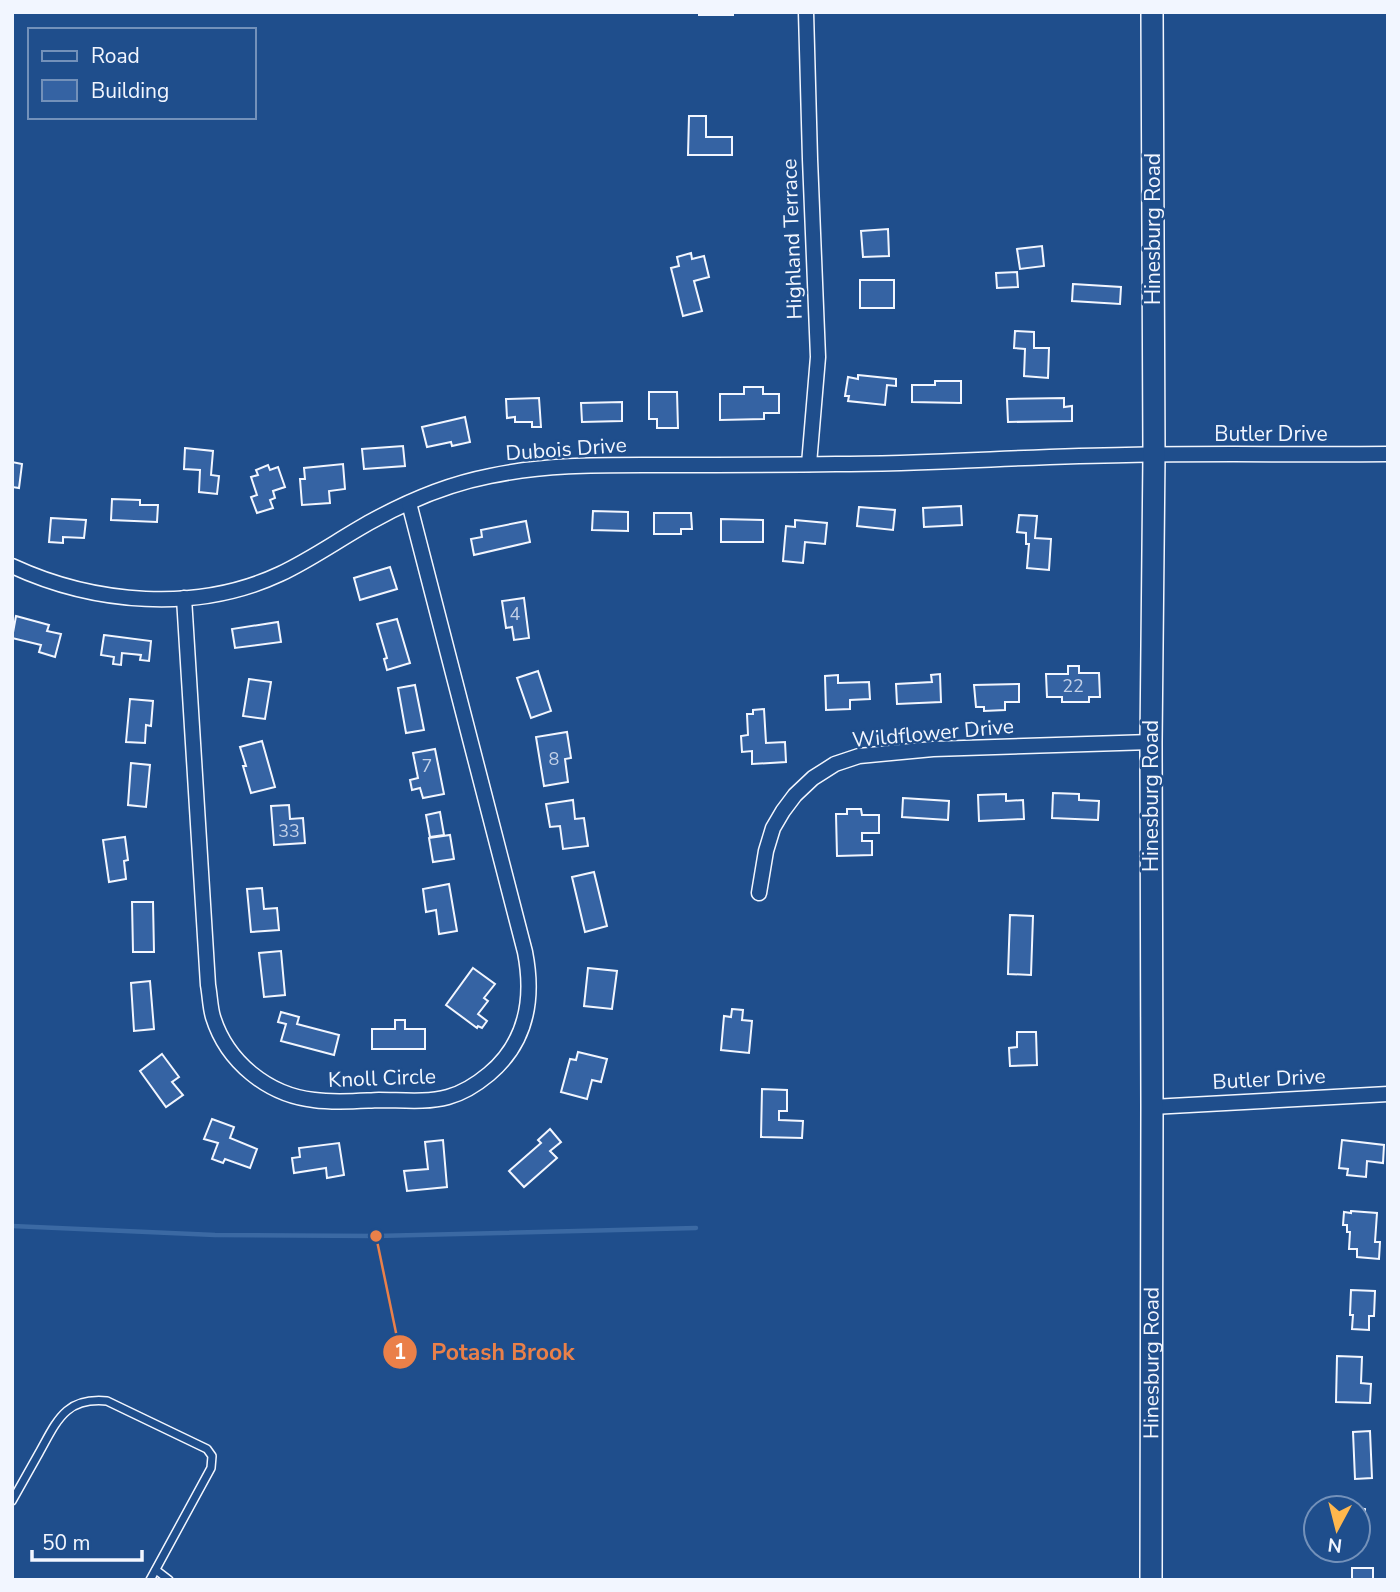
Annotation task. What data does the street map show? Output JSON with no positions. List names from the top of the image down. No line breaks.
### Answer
{"streets":{"main road":["Hinesburg Road"],"street":["Highland Terrace","Butler Drive","Dubois Drive","Wildflower Drive","Knoll Circle"]},"crossings":[["Hinesburg Road","Butler Drive"],["Hinesburg Road","Dubois Drive"],["Hinesburg Road","Wildflower Drive"],["Highland Terrace","Dubois Drive"],["Butler Drive","Dubois Drive"],["Dubois Drive","Knoll Circle"]],"places":["Potash Brook"],"house_numbers":["4","22","8","7","33"],"legend":["Road","Building"],"scale_bar":"50 m","north":"bottom"}
